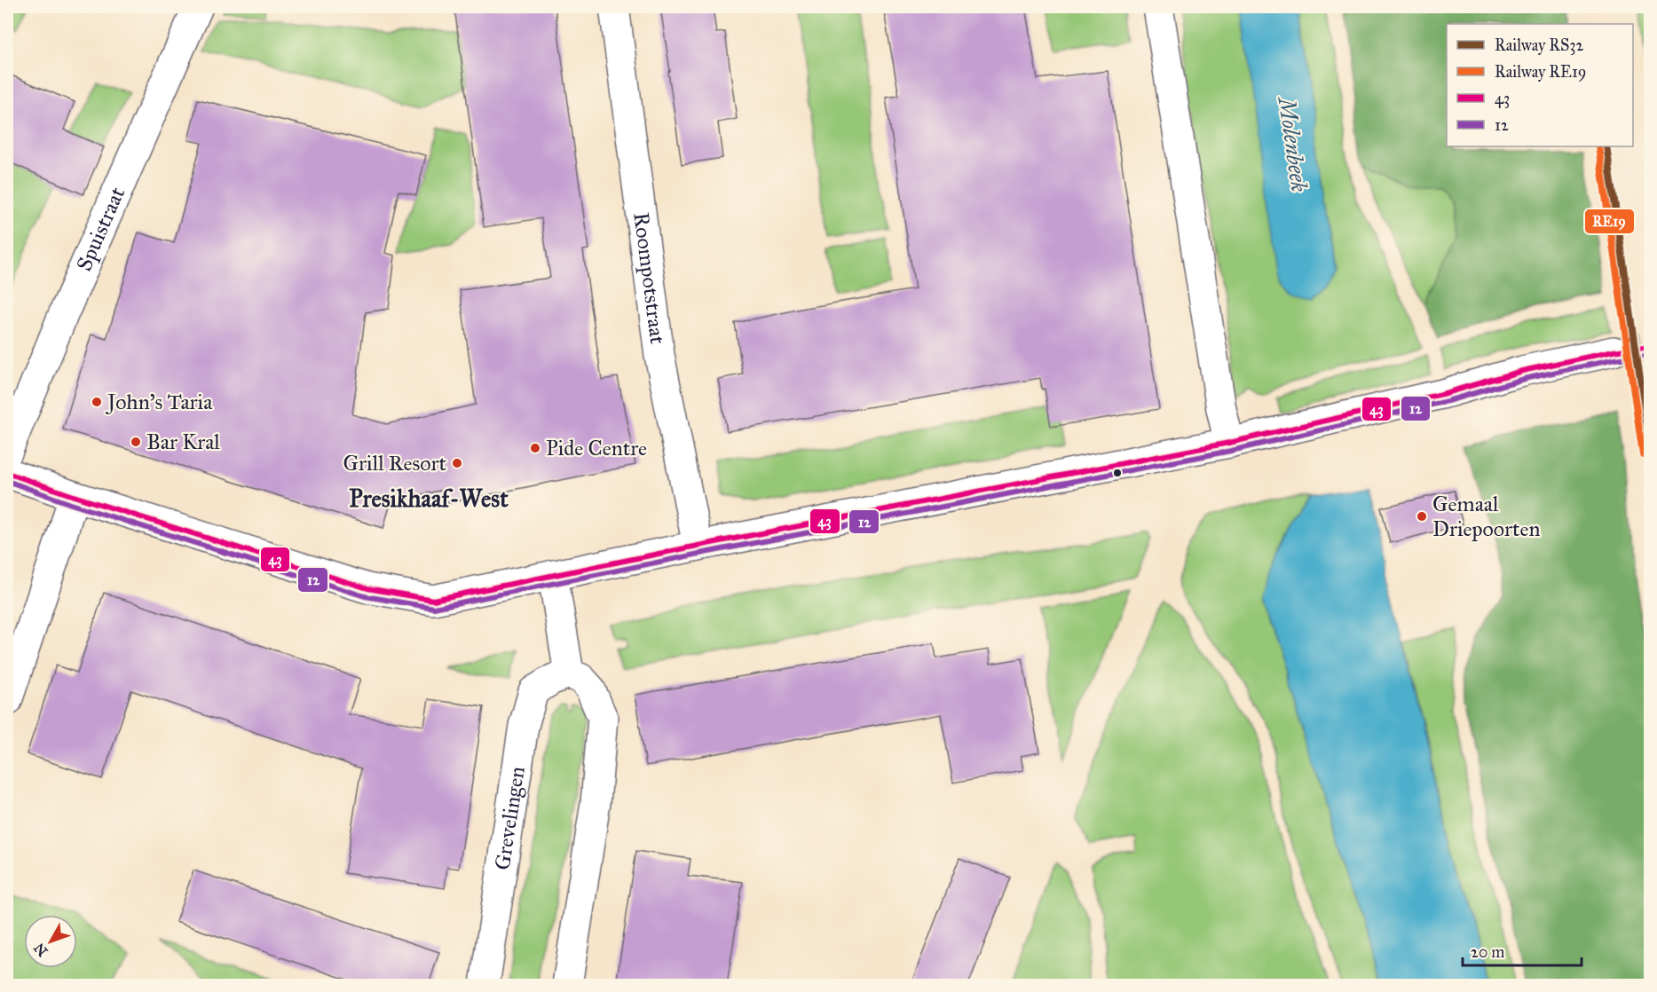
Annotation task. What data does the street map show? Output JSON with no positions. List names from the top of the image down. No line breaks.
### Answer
{"streets":{"street":["Spuistraat","Roompotstraat","Grevelingen"]},"districts":["Presikhaaf-West"],"water":["Molenbeek"],"places":["John's Taria","Bar Kral","Pide Centre","Grill Resort","Gemaal Driepoorten"],"lines":["rail line RS32","rail line RE19","transit line 43","transit line 12"],"legend":["Railway RS32","Railway RE19","43","12"],"scale_bar":"20 m","north":"bottom left"}
